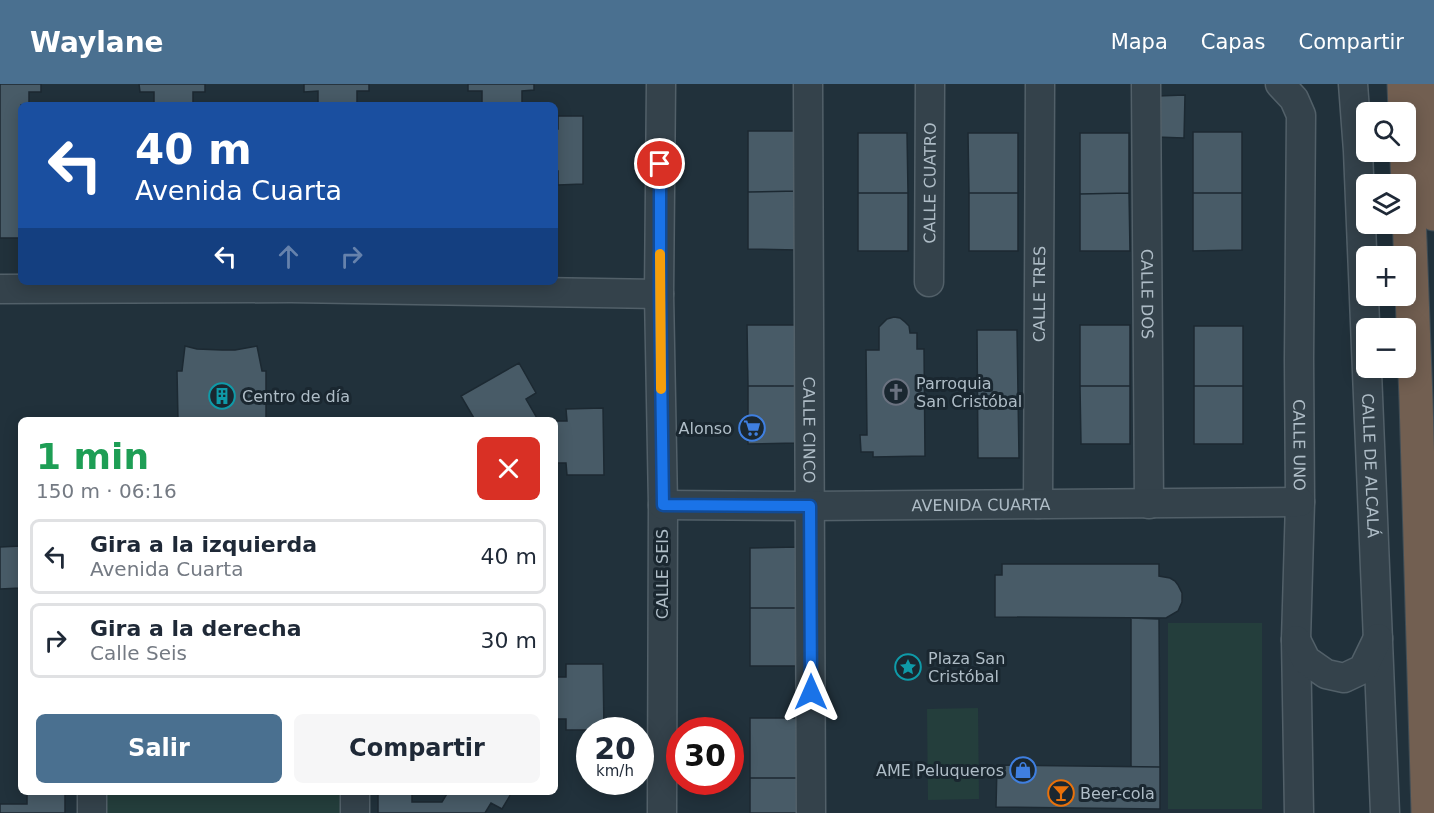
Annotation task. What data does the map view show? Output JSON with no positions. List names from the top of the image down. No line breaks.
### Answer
{"streets":{"street":["CALLE CUATRO","CALLE TRES","CALLE DOS","CALLE CINCO","CALLE UNO","CALLE DE ALCALÁ","AVENIDA CUARTA","CALLE SEIS"]},"crossings":[["CALLE TRES","AVENIDA CUARTA"],["CALLE DOS","AVENIDA CUARTA"],["CALLE CINCO","AVENIDA CUARTA"],["CALLE UNO","AVENIDA CUARTA"],["AVENIDA CUARTA","CALLE SEIS"]],"places":{"church":["Parroquia San Cristóbal"],"building":["Centro de día"],"supermarket":["Alonso"],"place":["Plaza San Cristóbal"],"shop":["AME Peluqueros"],"bar":["Beer-cola"]},"page":{"header":"Waylane","nav":["Mapa","Capas","Compartir"],"map_buttons":["+","−"],"turn":["40 m","Avenida Cuarta"],"heading":["1 min","150 m · 06:16"],"list":[{"name":"Gira a la izquierda","note":"Avenida Cuarta","value":"40 m"},{"name":"Gira a la derecha","note":"Calle Seis","value":"30 m"}],"buttons":["Salir","Compartir"],"speed":"20 km/h","limit":"30"}}
